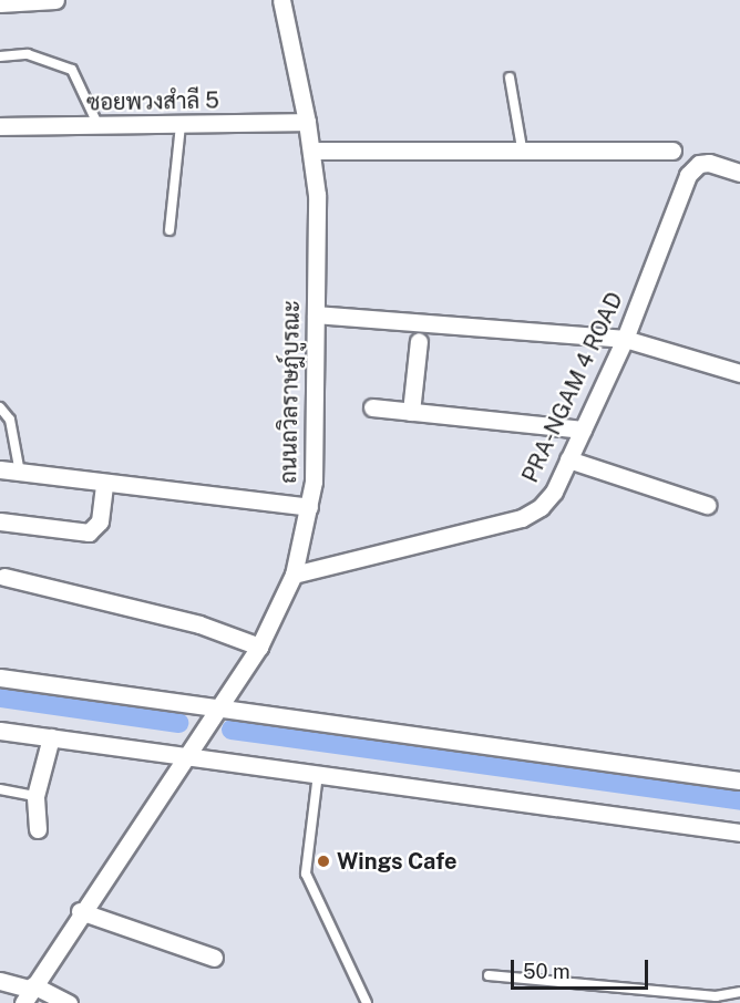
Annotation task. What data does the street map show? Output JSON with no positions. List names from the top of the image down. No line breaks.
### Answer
{"streets":{"street":["ซอยพวงสำลี 5","PRA-NGAM 4 ROAD","ถนนถวิลราษฎ์บูรณะ"]},"crossings":[["ซอยพวงสำลี 5","ถนนถวิลราษฎ์บูรณะ"],["PRA-NGAM 4 ROAD","ถนนถวิลราษฎ์บูรณะ"]],"places":["Wings Cafe"],"scale_bar":"50 m"}
